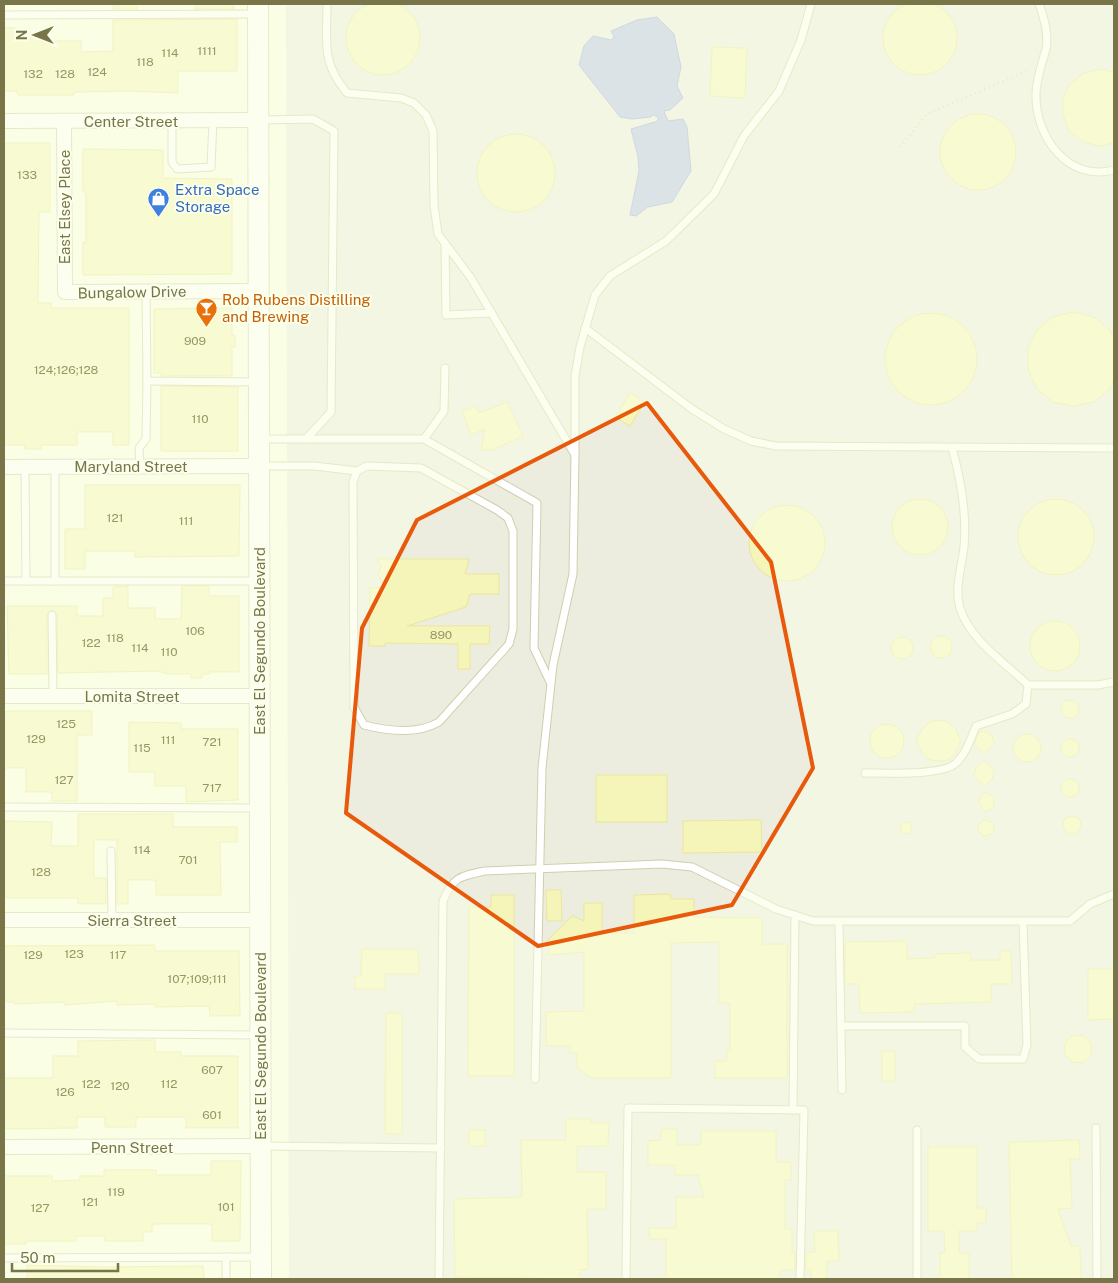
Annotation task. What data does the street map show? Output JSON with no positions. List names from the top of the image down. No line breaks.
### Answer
{"streets":{"main road":["East El Segundo Boulevard"],"street":["Center Street","East Elsey Place","Bungalow Drive","Maryland Street","Lomita Street","Sierra Street","Penn Street"]},"crossings":[["Center Street","East Elsey Place"],["Center Street","East El Segundo Boulevard"],["East Elsey Place","Bungalow Drive"],["Bungalow Drive","East El Segundo Boulevard"],["Maryland Street","East El Segundo Boulevard"],["East El Segundo Boulevard","Lomita Street"],["East El Segundo Boulevard","Sierra Street"],["East El Segundo Boulevard","Penn Street"]],"places":{"shop":["Extra Space Storage"],"bar":["Rob Rubens Distilling and Brewing"]},"house_numbers":["1111","114","118","124","132","128","133","909","124;126;128","110","121","111","106","890","118","122","114","110","125","129","111","721","115","127","717","114","701","128","123","129","117","107;109;111","607","122","112","120","126","601","119","121","101","127"],"scale_bar":"50 m","north":"left"}
